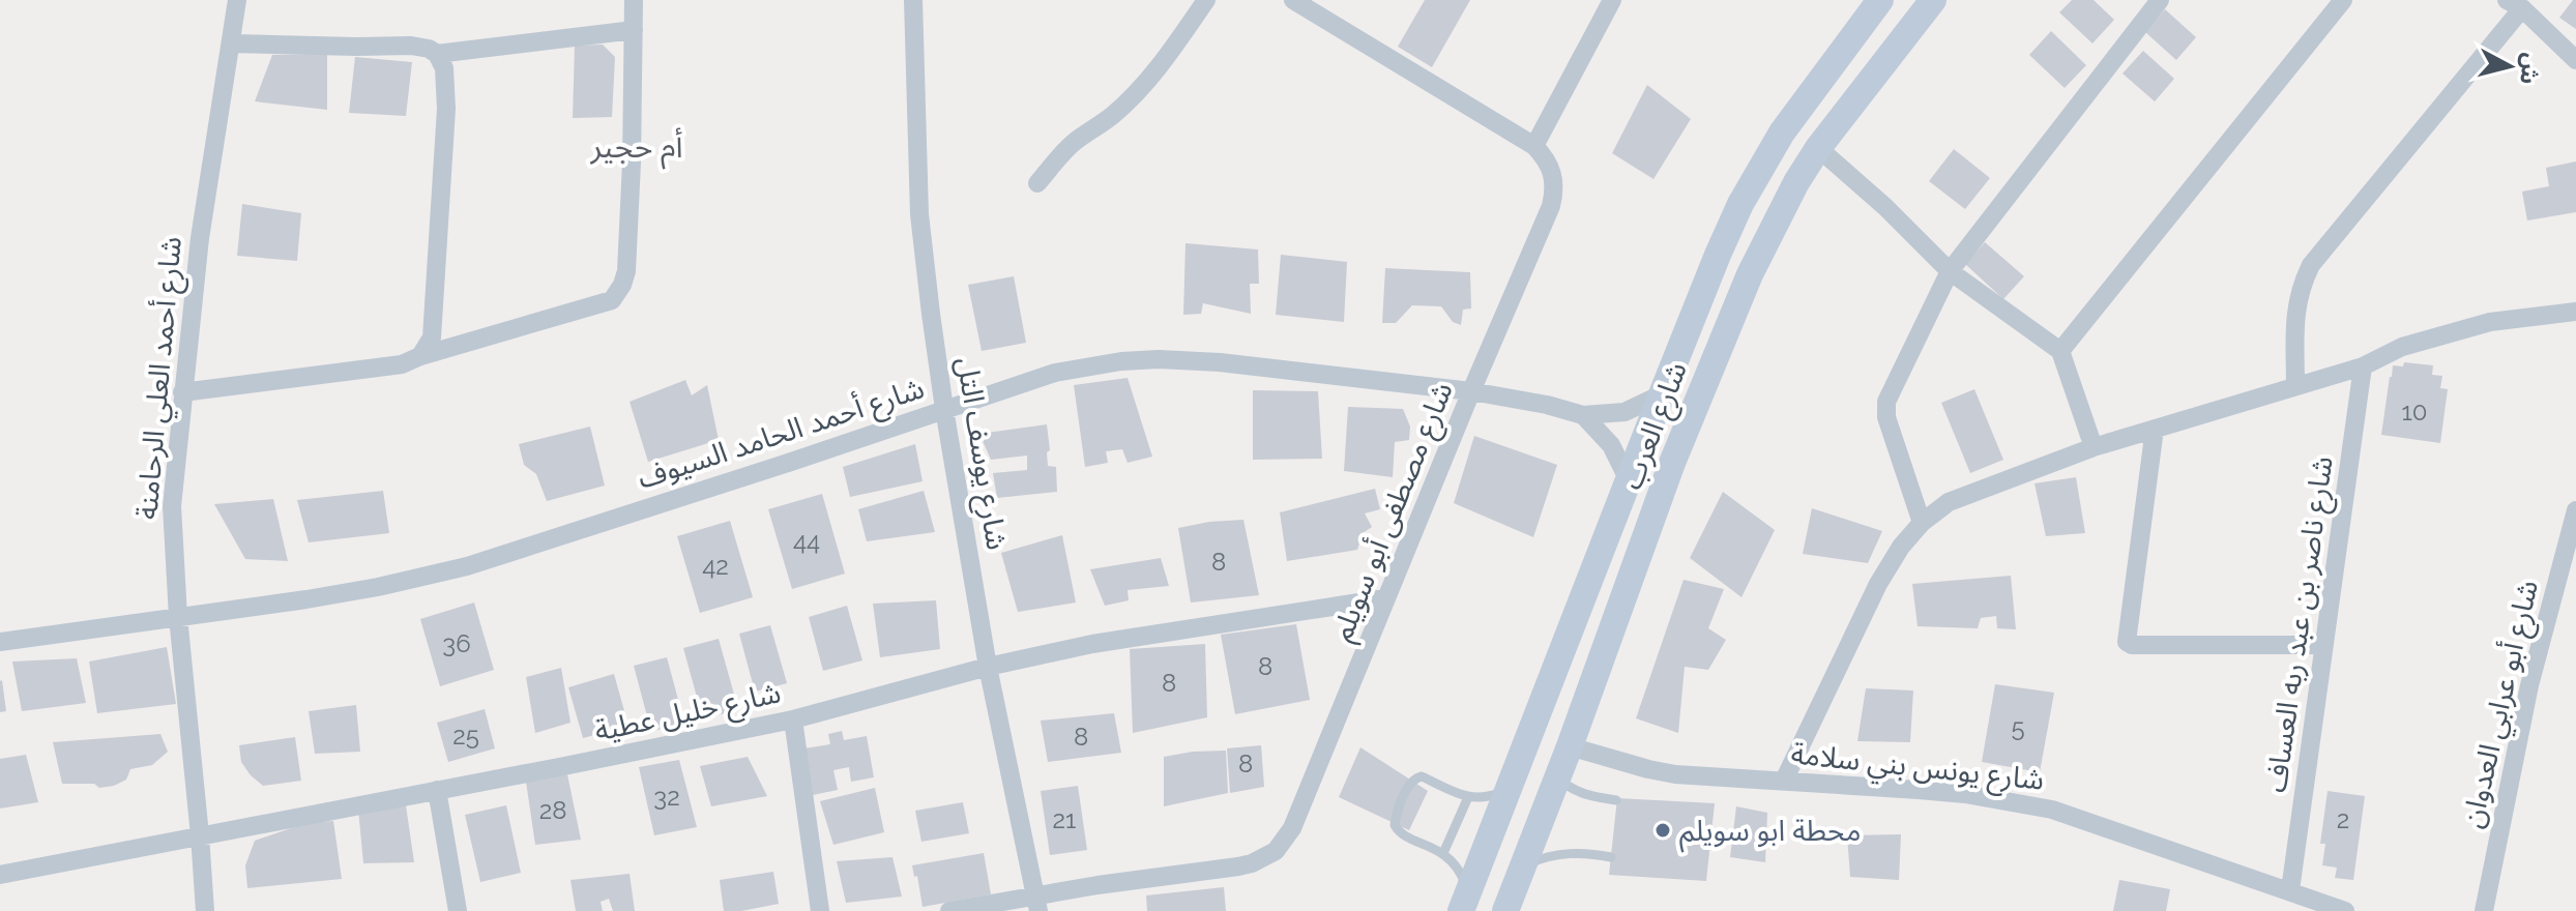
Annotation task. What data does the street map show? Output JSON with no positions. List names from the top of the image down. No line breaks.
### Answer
{"streets":{"main road":["شارع العرب"],"street":["شارع أحمد العلي الرحامنة","شارع أحمد الحامد السيوف","شارع يوسف التل","شارع مصطفى أبو سويلم","شارع ناصر بن عبد ربه العساف","شارع أبو عرابي العدوان","شارع خليل عطية","شارع يونس بني سلامة"]},"crossings":[["شارع أحمد العلي الرحامنة","شارع أحمد الحامد السيوف"],["شارع أحمد العلي الرحامنة","شارع خليل عطية"],["شارع العرب","شارع أحمد الحامد السيوف"],["شارع العرب","شارع يونس بني سلامة"],["شارع أحمد الحامد السيوف","شارع يوسف التل"],["شارع أحمد الحامد السيوف","شارع مصطفى أبو سويلم"],["شارع يوسف التل","شارع مصطفى أبو سويلم"],["شارع يوسف التل","شارع خليل عطية"],["شارع مصطفى أبو سويلم","شارع خليل عطية"],["شارع ناصر بن عبد ربه العساف","شارع يونس بني سلامة"]],"districts":["أم حجير"],"places":["محطة ابو سويلم"],"house_numbers":["10","44","8","42","36","8","8","5","25","8","8","32","28","21","2"],"north":"right"}
